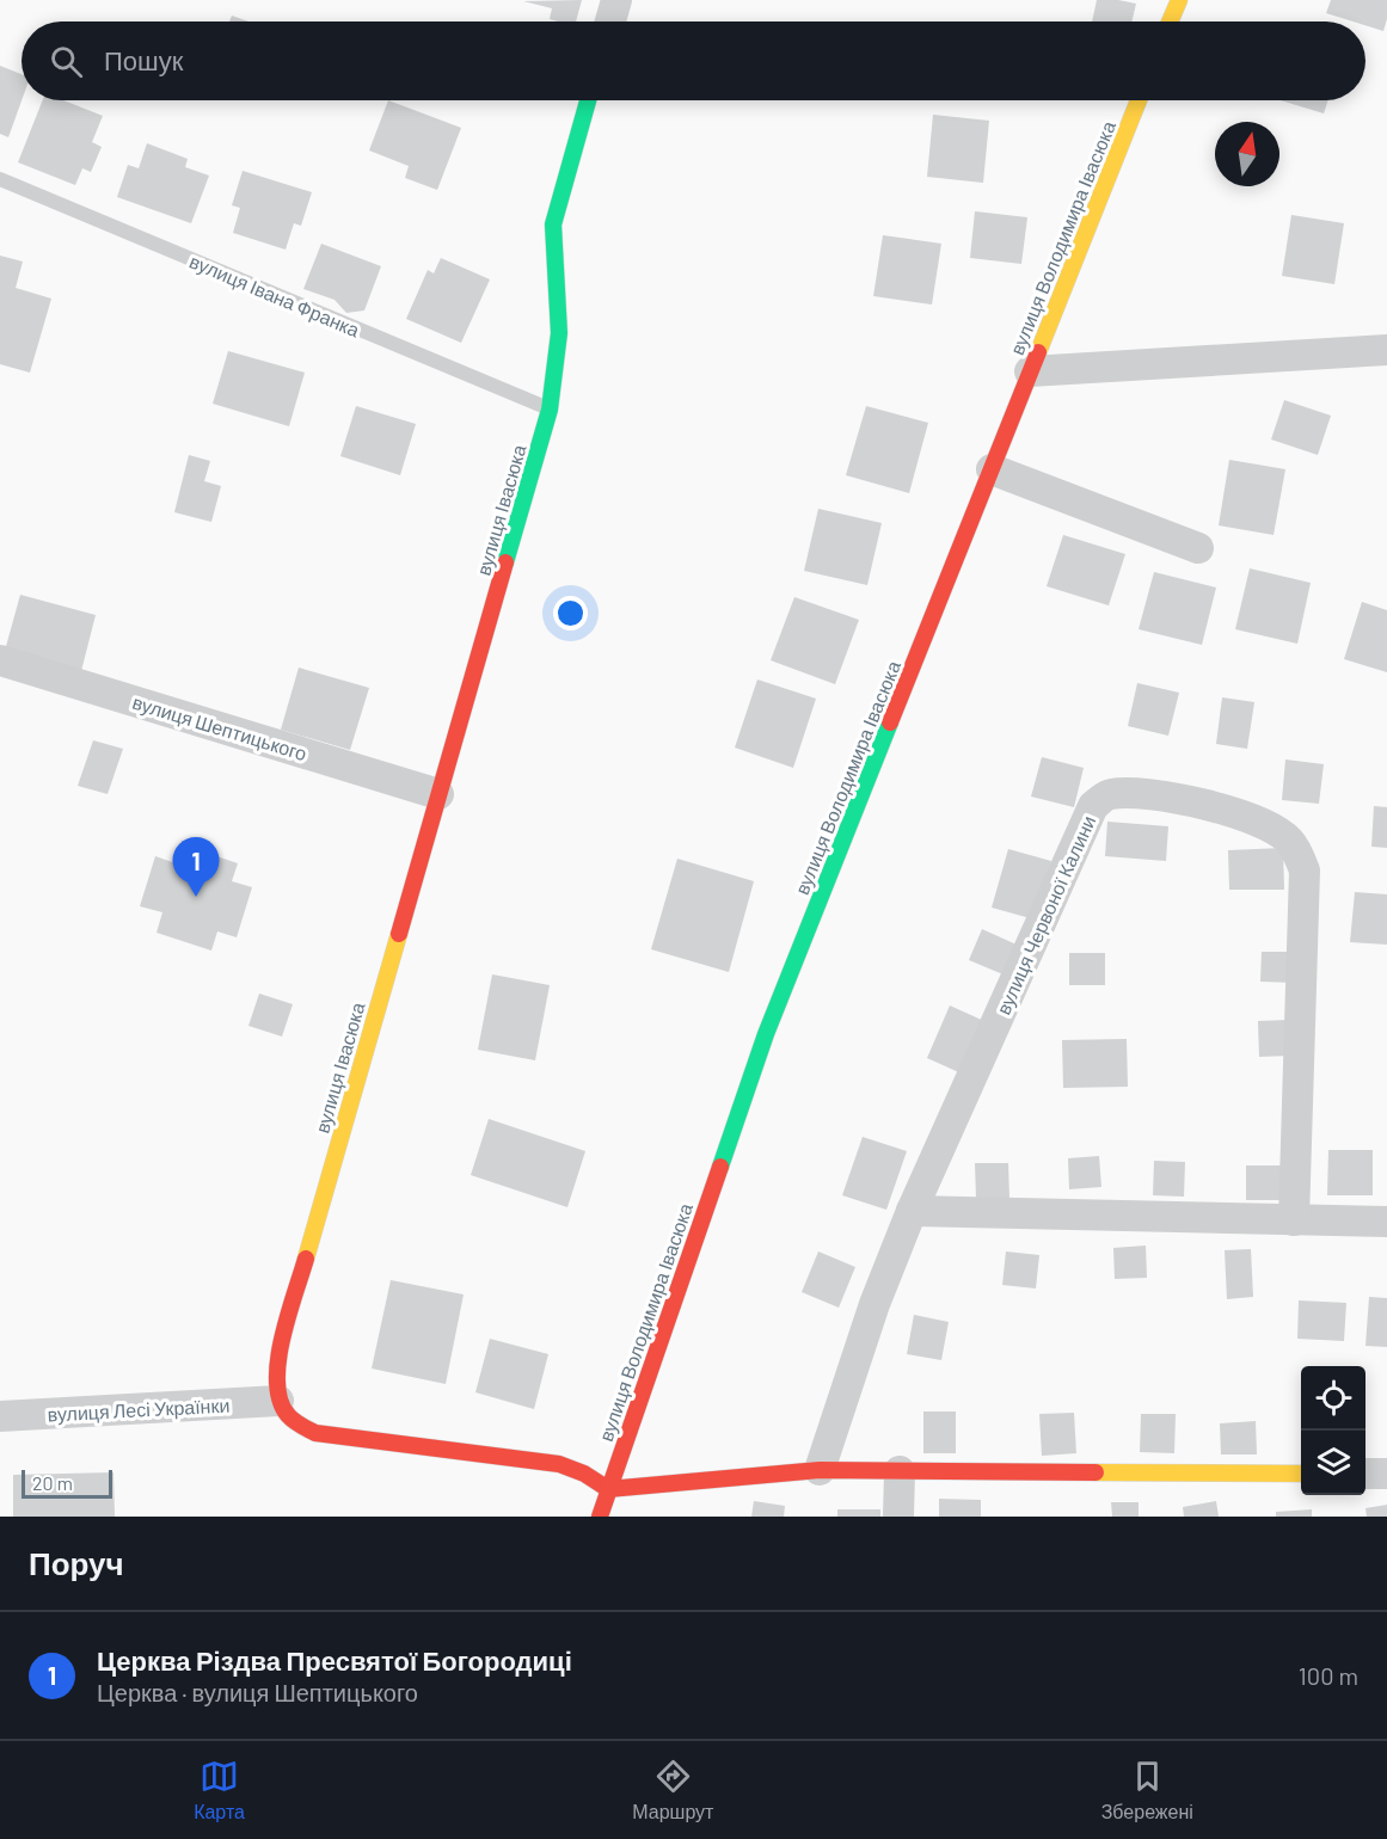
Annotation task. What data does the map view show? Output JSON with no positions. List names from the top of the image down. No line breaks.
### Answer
{"streets":{"street":["вулиця Володимира Івасюка","вулиця Івасюка","вулиця Шептицького","вулиця Червоної Калини","вулиця Лесі Українки"],"lane":["вулиця Івана Франка"]},"crossings":[["вулиця Івана Франка","вулиця Івасюка"],["вулиця Івасюка","вулиця Шептицького"],["вулиця Івасюка","вулиця Лесі Українки"]],"scale_bar":"20 m","north":"top","page":{"search":"Пошук","pins":"1","scale":"20 m","heading":"Поруч","list":[{"mark":"1","name":"Церква Різдва Пресвятої Богородиці","note":"Церква · вулиця Шептицького","value":"100 m"}],"nav":["Карта","Маршрут","Збережені"]}}
